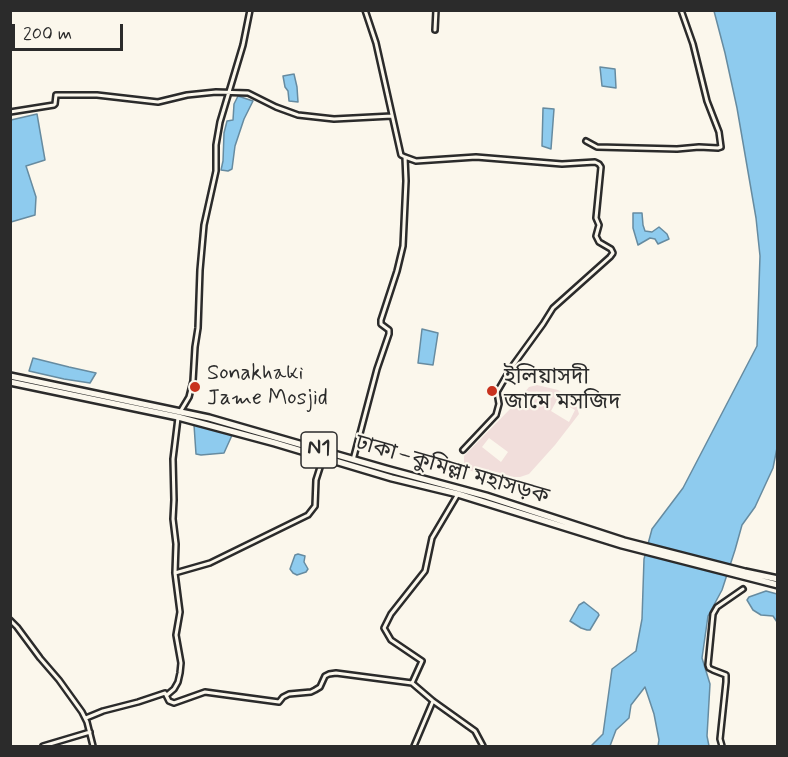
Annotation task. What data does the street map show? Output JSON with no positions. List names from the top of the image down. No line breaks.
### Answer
{"streets":{"highway":["N1","ঢাকা–কুমিল্লা মহাসড়ক"]},"places":["Sonakhaki Jame Mosjid","ইলিয়াসদী জামে মসজিদ"],"scale_bar":"200 m"}
